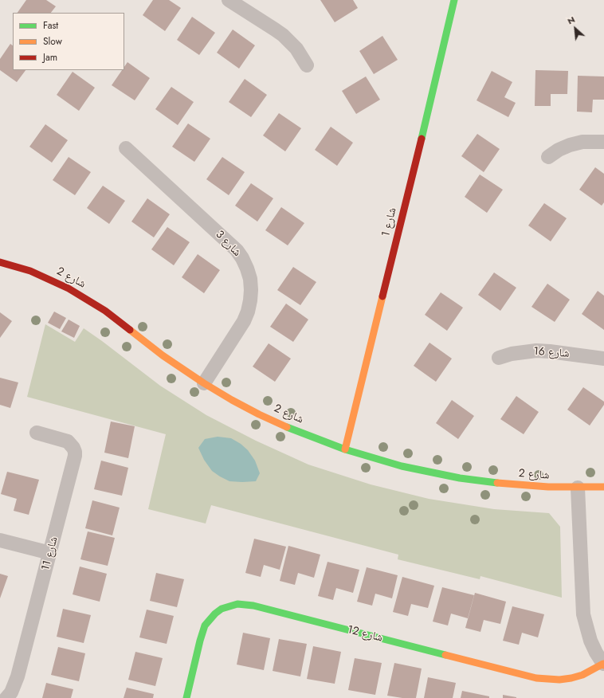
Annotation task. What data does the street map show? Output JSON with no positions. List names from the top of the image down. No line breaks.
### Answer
{"streets":{"street":["شارع 1","شارع 3","شارع 2","شارع 16","شارع 11","شارع 12"]},"crossings":[["شارع 1","شارع 2"],["شارع 3","شارع 2"],["شارع 2","شارع 12"]],"legend":["Fast","Slow","Jam"],"north":"top left"}
